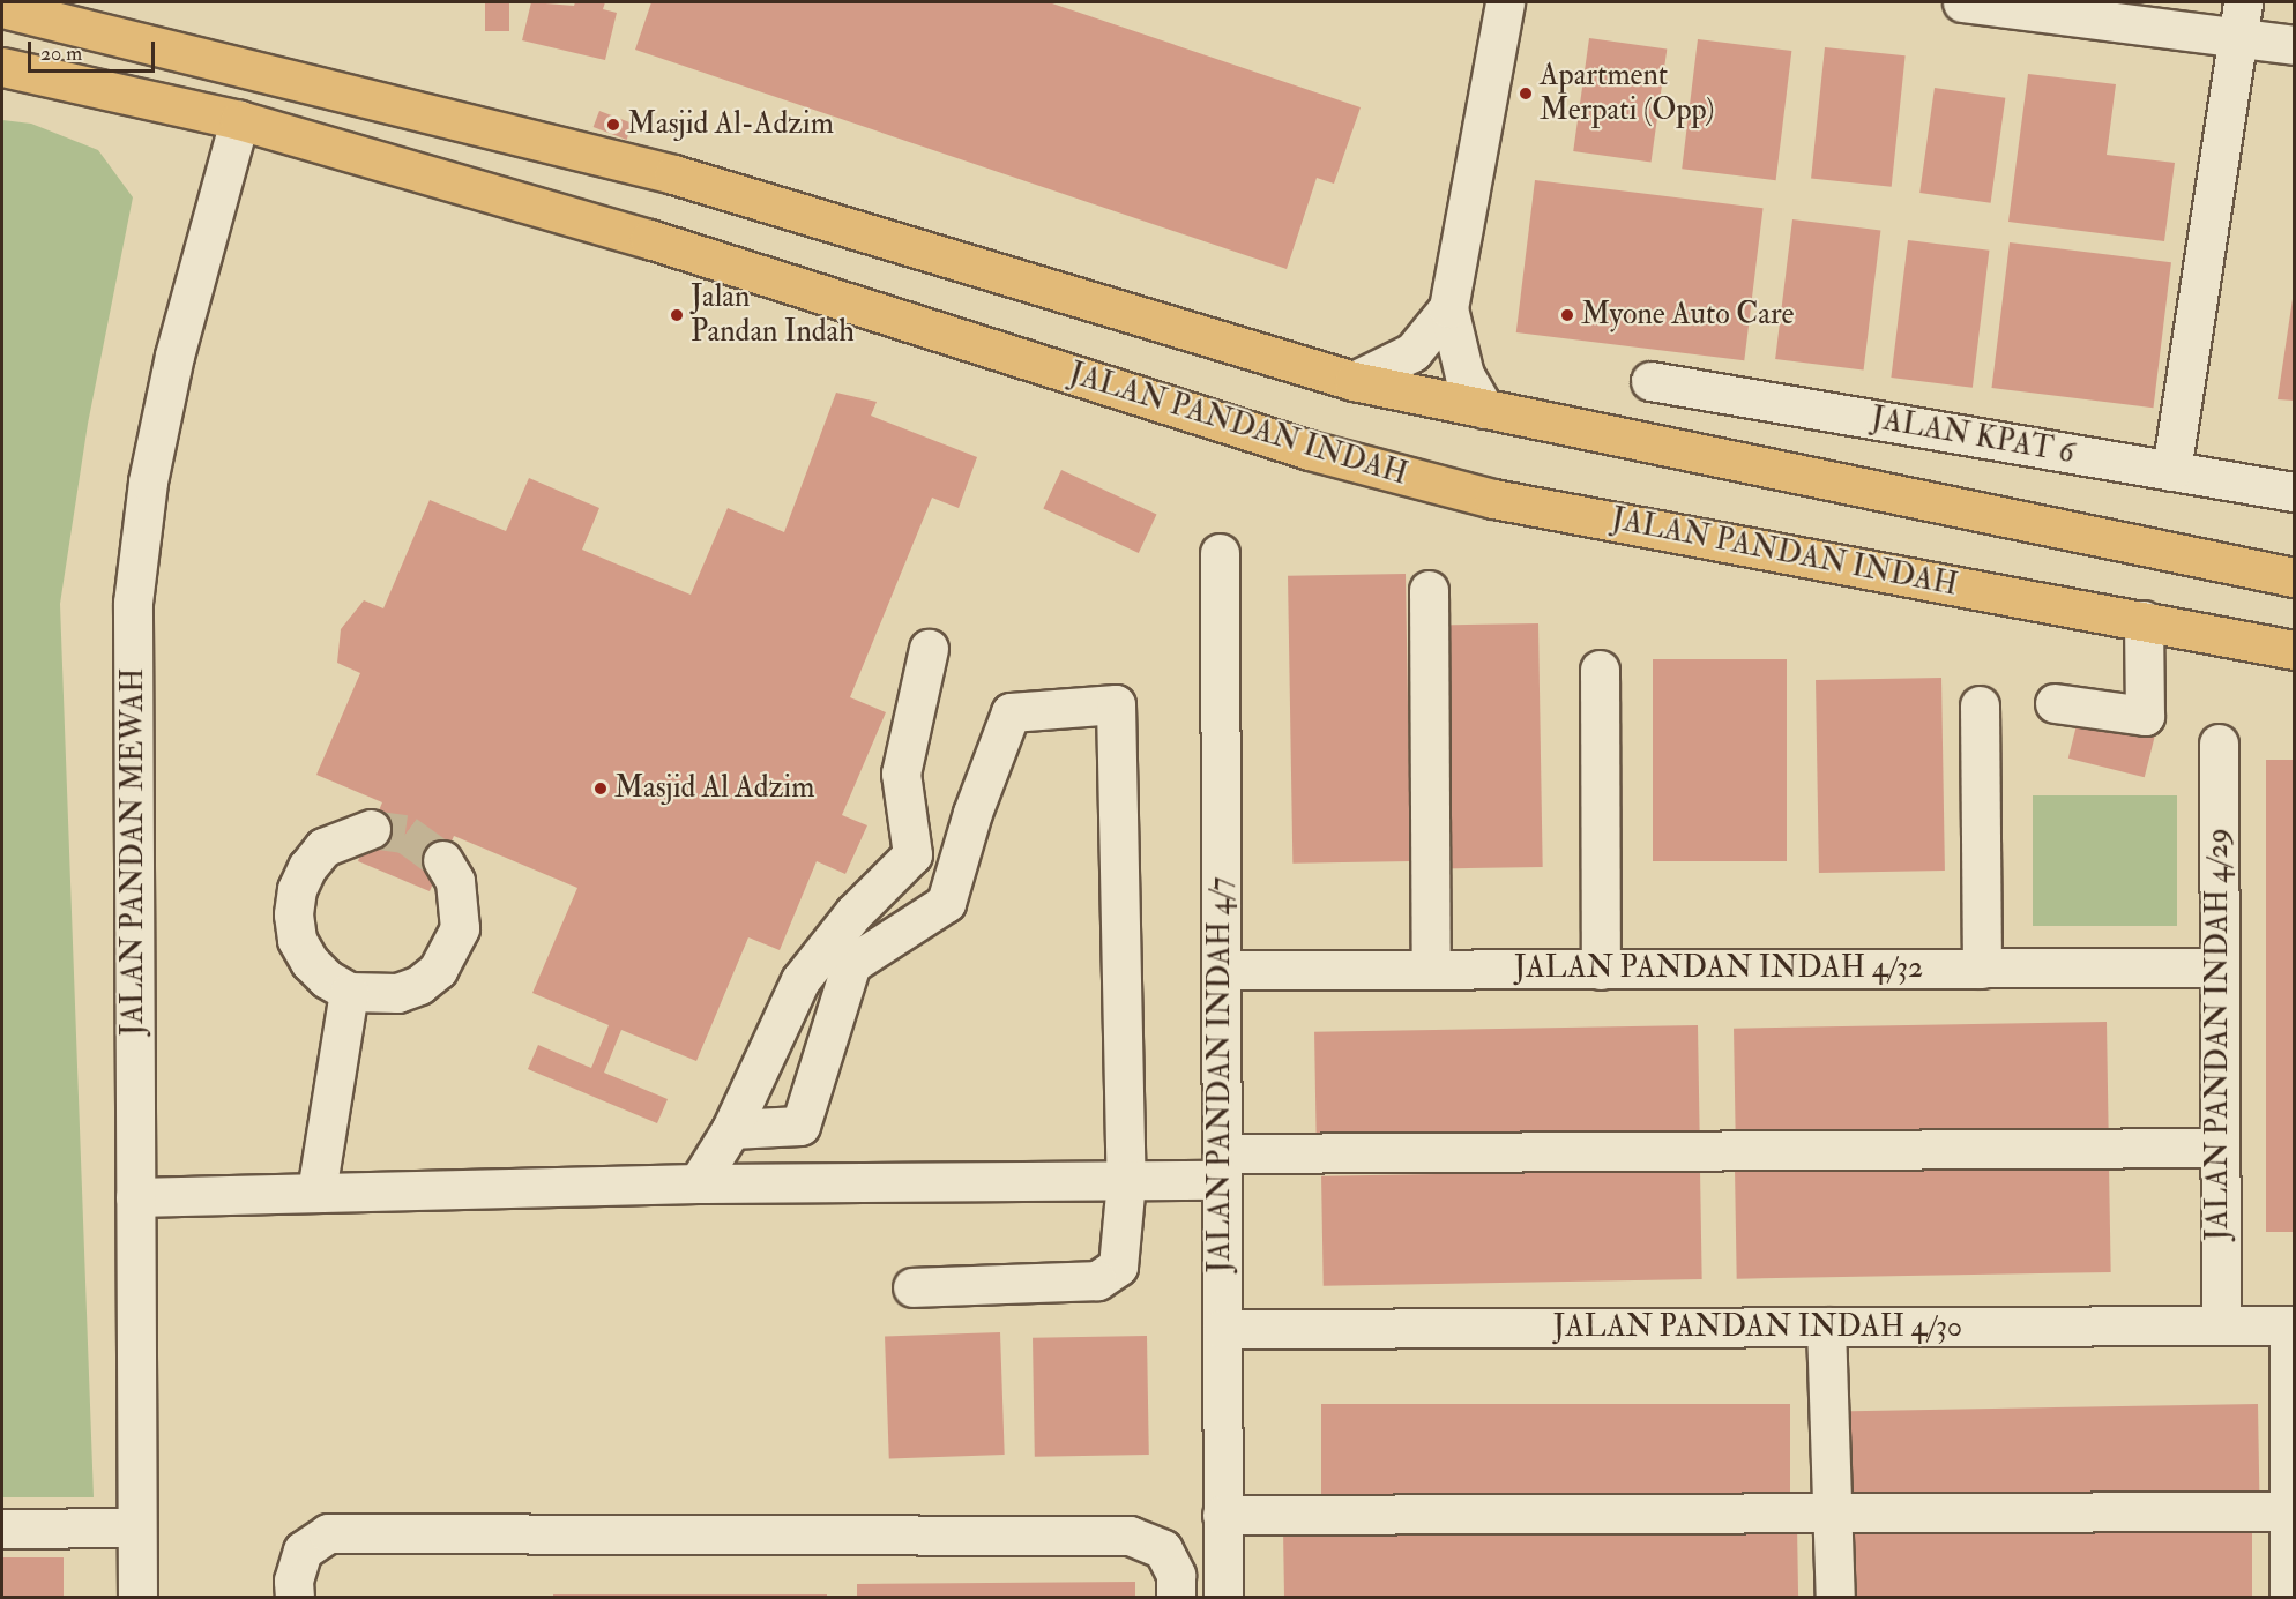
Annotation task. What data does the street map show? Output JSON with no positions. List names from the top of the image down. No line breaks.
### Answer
{"streets":{"main road":["JALAN PANDAN INDAH"],"street":["JALAN KPAT 6","JALAN PANDAN MEWAH","JALAN PANDAN INDAH 4/32","JALAN PANDAN INDAH 4/29","JALAN PANDAN INDAH 4/7","JALAN PANDAN INDAH 4/30"]},"crossings":[["JALAN PANDAN INDAH","JALAN PANDAN MEWAH"],["JALAN PANDAN INDAH 4/32","JALAN PANDAN INDAH 4/29"],["JALAN PANDAN INDAH 4/32","JALAN PANDAN INDAH 4/7"],["JALAN PANDAN INDAH 4/29","JALAN PANDAN INDAH 4/30"],["JALAN PANDAN INDAH 4/7","JALAN PANDAN INDAH 4/30"]],"places":["Apartment Merpati (Opp)","Masjid Al-Adzim","Jalan Pandan Indah","Myone Auto Care","Masjid Al Adzim"],"scale_bar":"20 m"}
